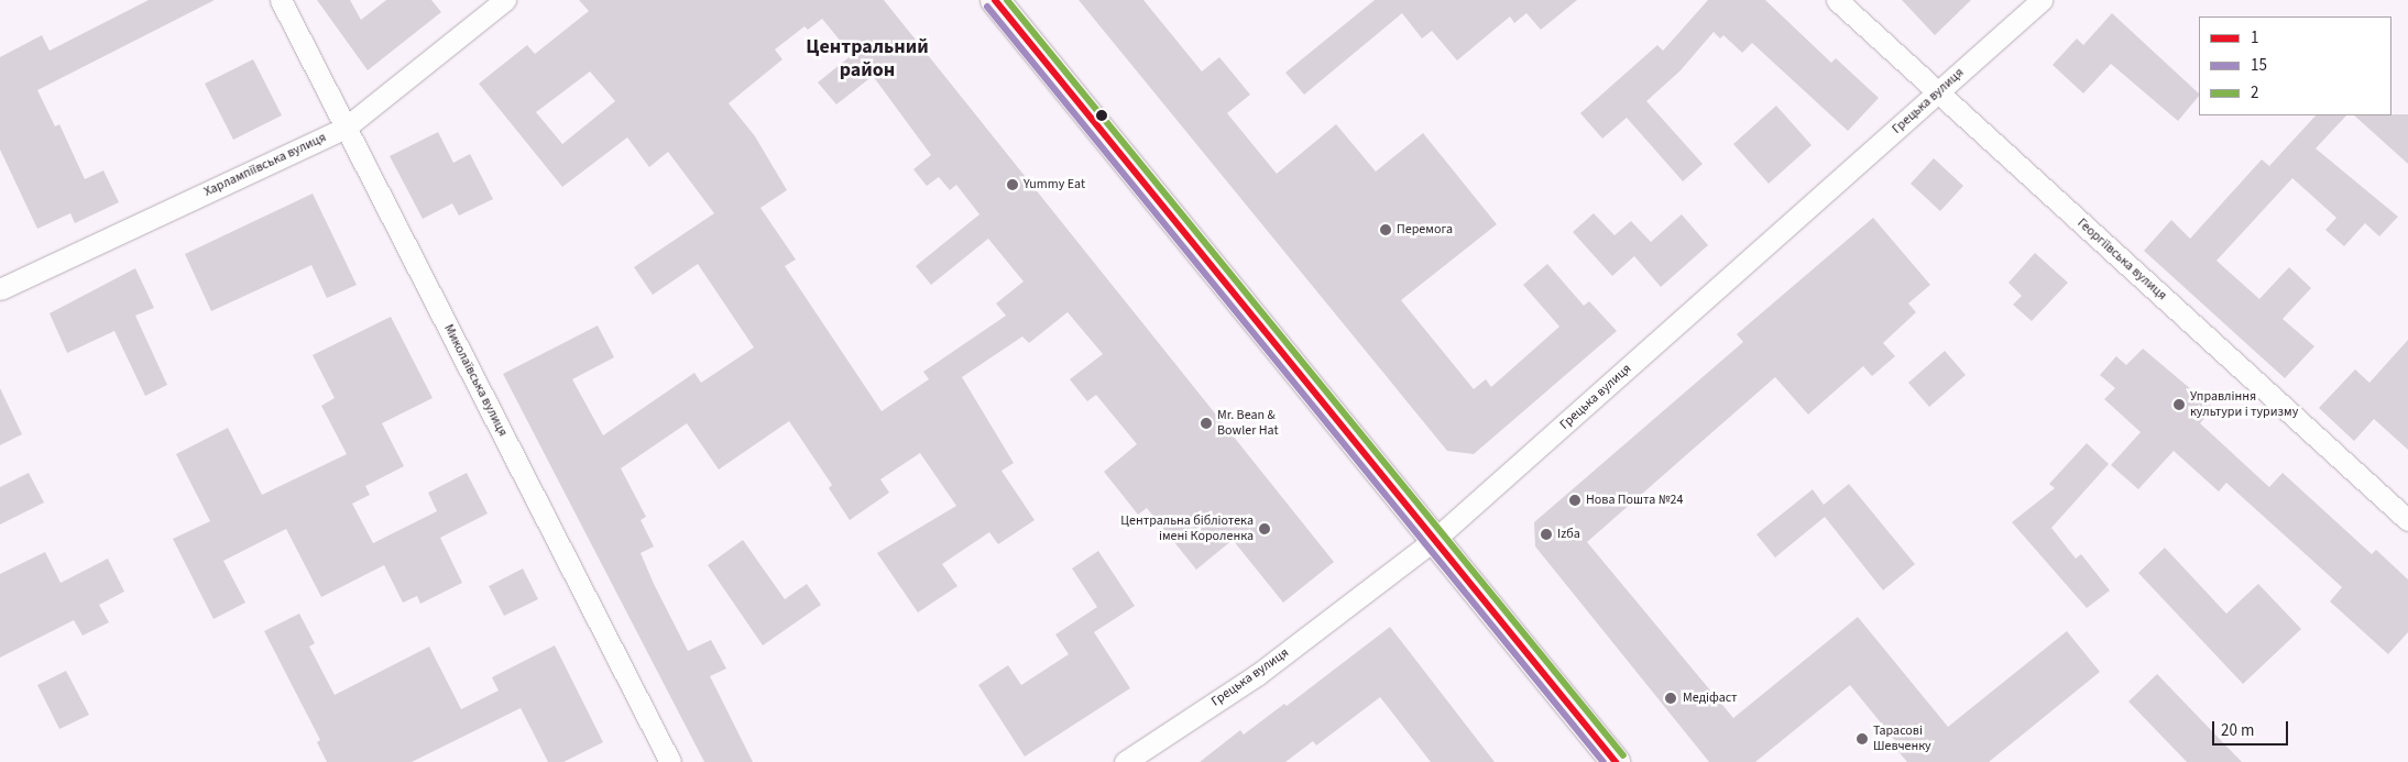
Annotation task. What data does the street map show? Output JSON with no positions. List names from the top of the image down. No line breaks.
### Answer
{"streets":{"street":["Грецька вулиця","Харлампіївська вулиця","Георгіївська вулиця","Миколаївська вулиця"]},"crossings":[["Грецька вулиця","Георгіївська вулиця"],["Харлампіївська вулиця","Миколаївська вулиця"]],"districts":["Центральний район"],"places":["Yummy Eat","Перемога","Управління культури і туризму","Mr. Bean & Bowler Hat","Нова Пошта №24","Центральна бібліотека імені Короленка","Izба","Медіфаст","Тарасові Шевченку"],"lines":["transit line 1","transit line 2","transit line 15"],"legend":["1","15","2"],"scale_bar":"20 m"}
